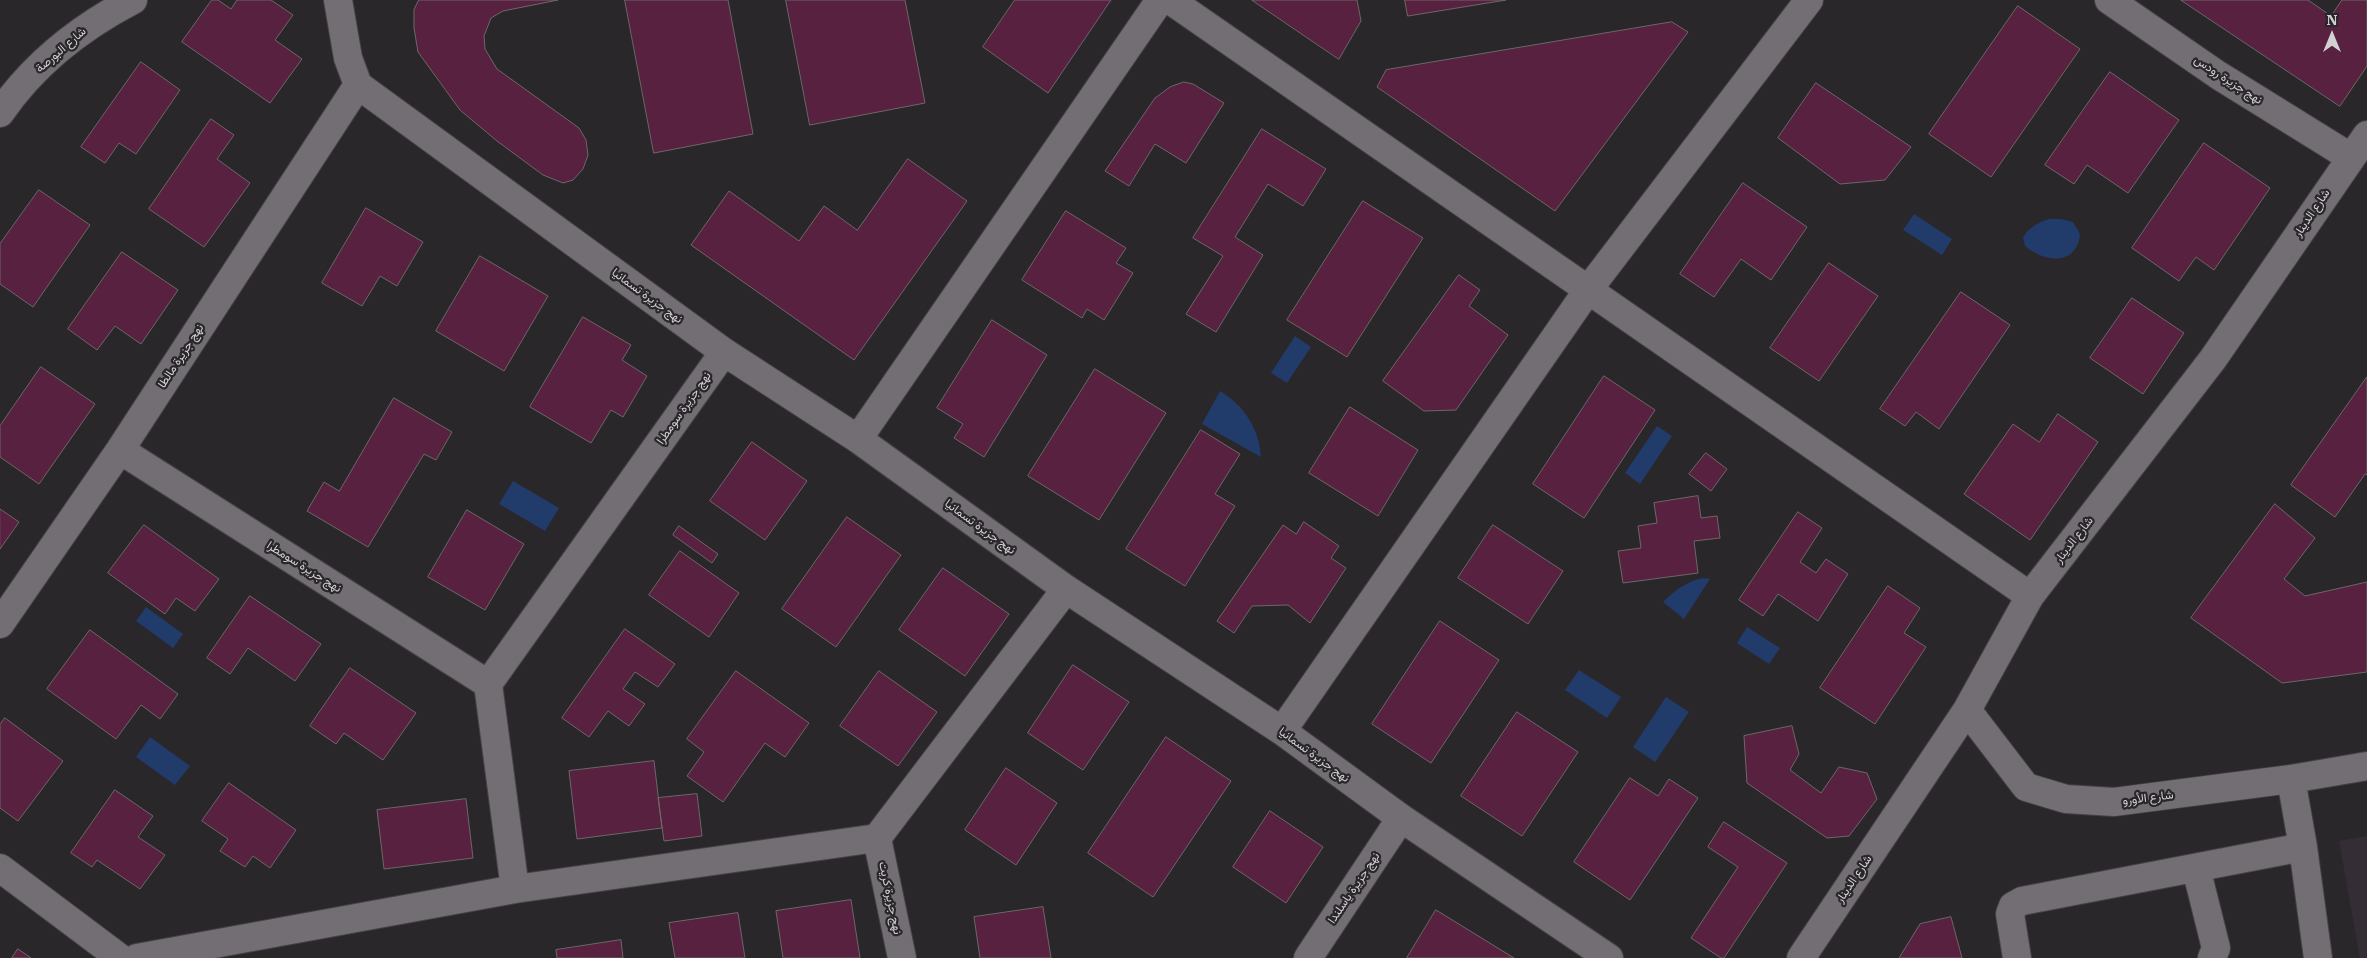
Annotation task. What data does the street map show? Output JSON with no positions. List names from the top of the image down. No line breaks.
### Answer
{"streets":{"street":["شارع البورصة","نهج جزيرة رودس","شارع الدينار","نهج جزيرة تسمانيا","نهج جزيرة مالطا","نهج جزيرة سومطرا","شارع الأورو","نهج جزيرة ياسلندا","نهج جزيرة كريت"]},"crossings":[["نهج جزيرة رودس","شارع الدينار"],["شارع الدينار","شارع الأورو"],["نهج جزيرة تسمانيا","نهج جزيرة مالطا"],["نهج جزيرة تسمانيا","نهج جزيرة سومطرا"],["نهج جزيرة تسمانيا","نهج جزيرة ياسلندا"],["نهج جزيرة مالطا","نهج جزيرة سومطرا"]],"north":"top"}
